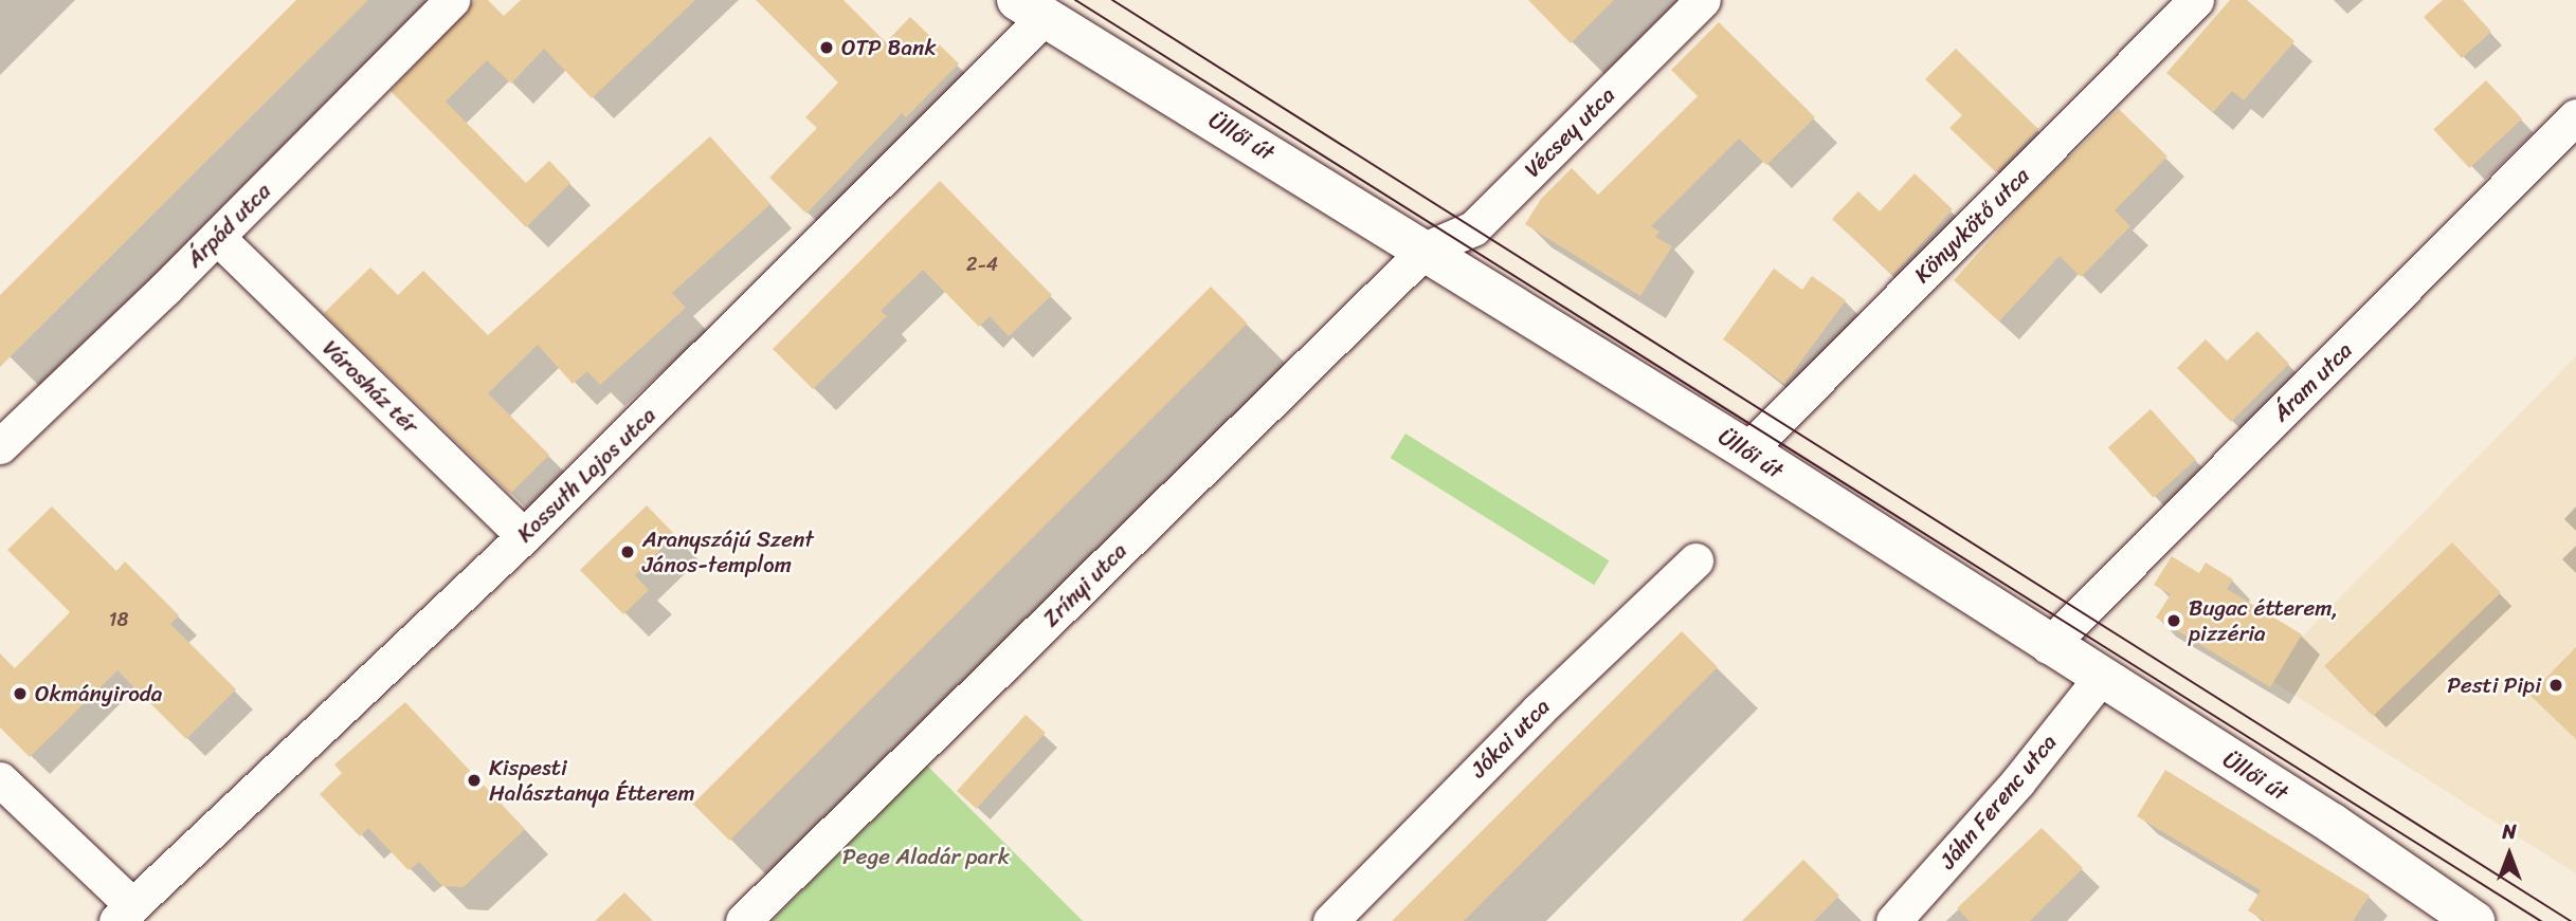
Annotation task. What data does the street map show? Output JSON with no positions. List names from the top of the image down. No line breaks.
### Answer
{"streets":{"main road":["Üllői út"],"street":["Vécsey utca","Árpád utca","Könyvkötő utca","Áram utca","Városház tér","Kossuth Lajos utca","Zrínyi utca","Jókai utca","Jáhn Ferenc utca"]},"crossings":[["Vécsey utca","Üllői út"],["Vécsey utca","Zrínyi utca"],["Üllői út","Könyvkötő utca"],["Üllői út","Áram utca"],["Üllői út","Kossuth Lajos utca"],["Üllői út","Zrínyi utca"],["Üllői út","Jáhn Ferenc utca"],["Árpád utca","Városház tér"],["Városház tér","Kossuth Lajos utca"]],"parks":["Pege Aladár park"],"places":["OTP Bank","Aranyszájú Szent János-templom","Bugac étterem, pizzéria","Pesti Pipi","Okmányiroda","Kispesti Halásztanya Étterem"],"house_numbers":["2-4","18"],"north":"top"}
